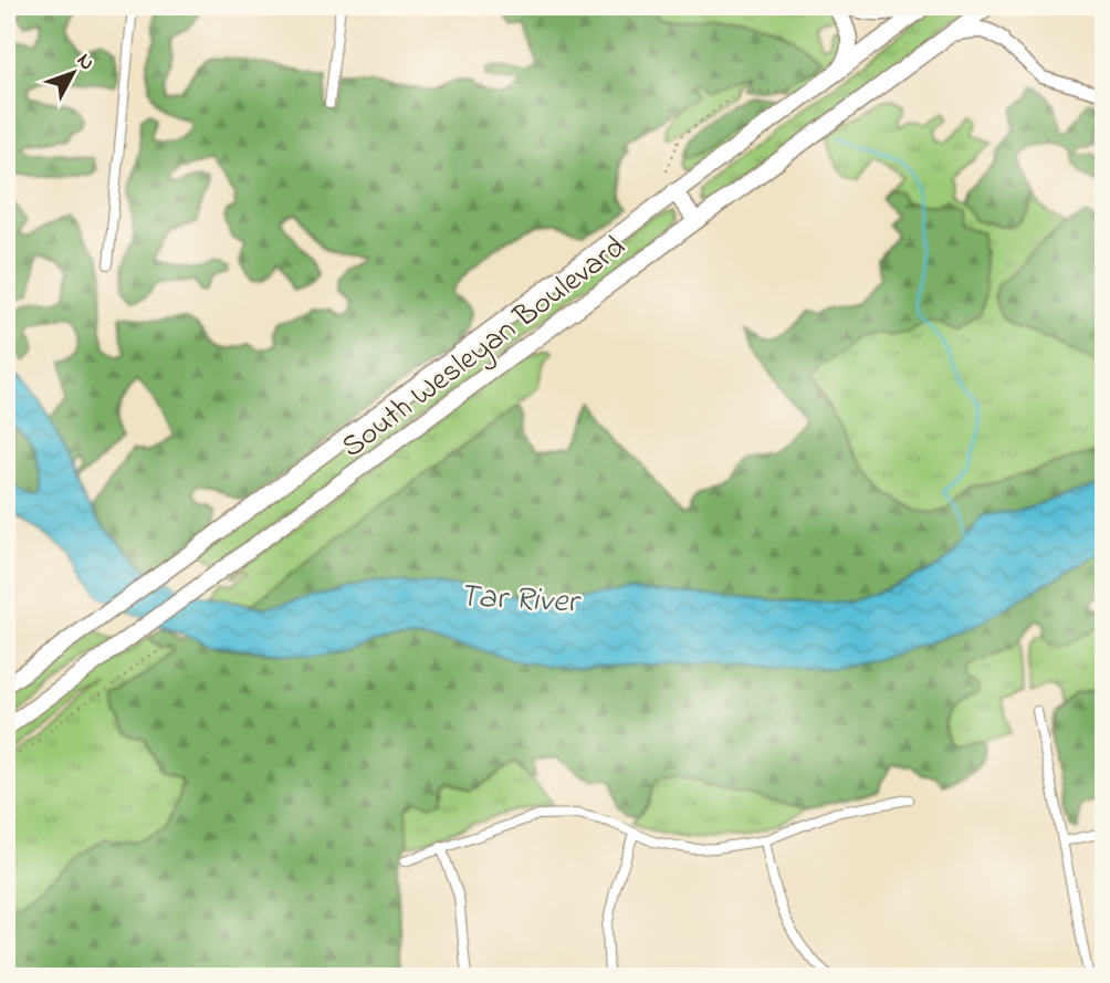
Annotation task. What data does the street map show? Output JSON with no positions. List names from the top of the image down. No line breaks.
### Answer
{"streets":{"highway":["South Wesleyan Boulevard"]},"water":["Tar River"],"north":"top right"}
